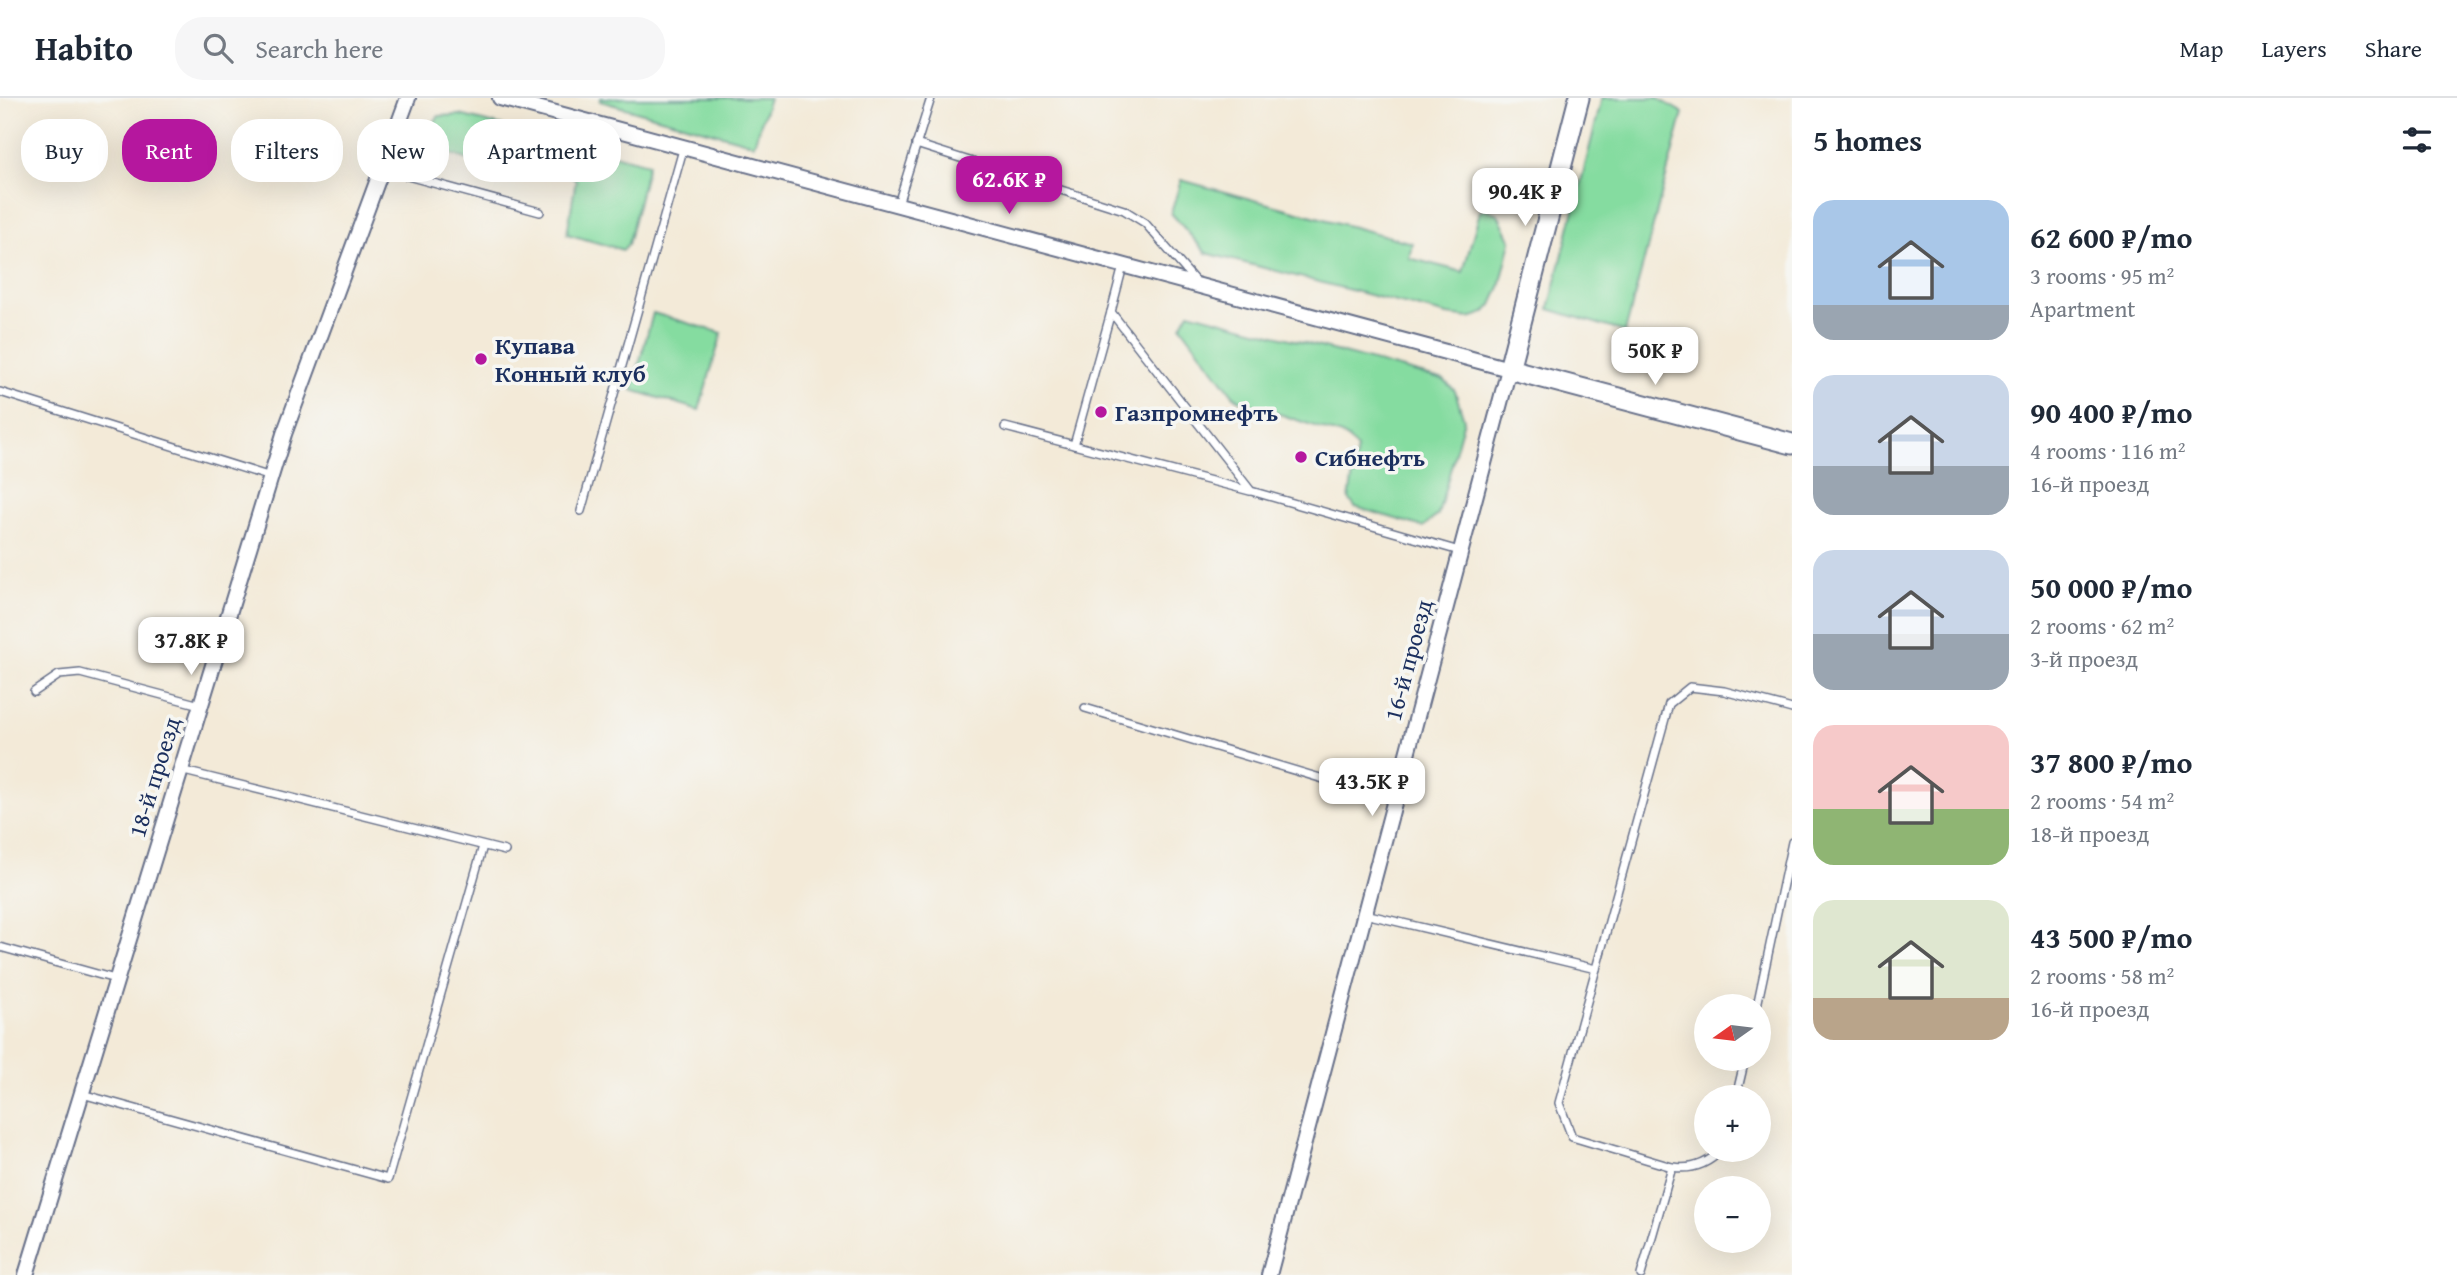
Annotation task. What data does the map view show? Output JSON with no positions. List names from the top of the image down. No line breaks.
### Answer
{"streets":{"street":["16-й проезд","18-й проезд"]},"places":["Купава Конный клуб","Газпромнефть","Сибнефть"],"north":"left","page":{"header":"Habito","search":"Search here","nav":["Map","Layers","Share"],"heading":"5 homes","chip":["Buy","Rent","Filters","New","Apartment"],"price":["62.6K ₽","90.4K ₽","50K ₽","37.8K ₽","43.5K ₽"],"list":[{"name":"62 600 ₽/mo","note":"3 rooms · 95 m² · Apartment"},{"name":"90 400 ₽/mo","note":"4 rooms · 116 m² · 16-й проезд"},{"name":"50 000 ₽/mo","note":"2 rooms · 62 m² · 3-й проезд"},{"name":"37 800 ₽/mo","note":"2 rooms · 54 m² · 18-й проезд"},{"name":"43 500 ₽/mo","note":"2 rooms · 58 m² · 16-й проезд"}],"map_buttons":["+","−"]}}
